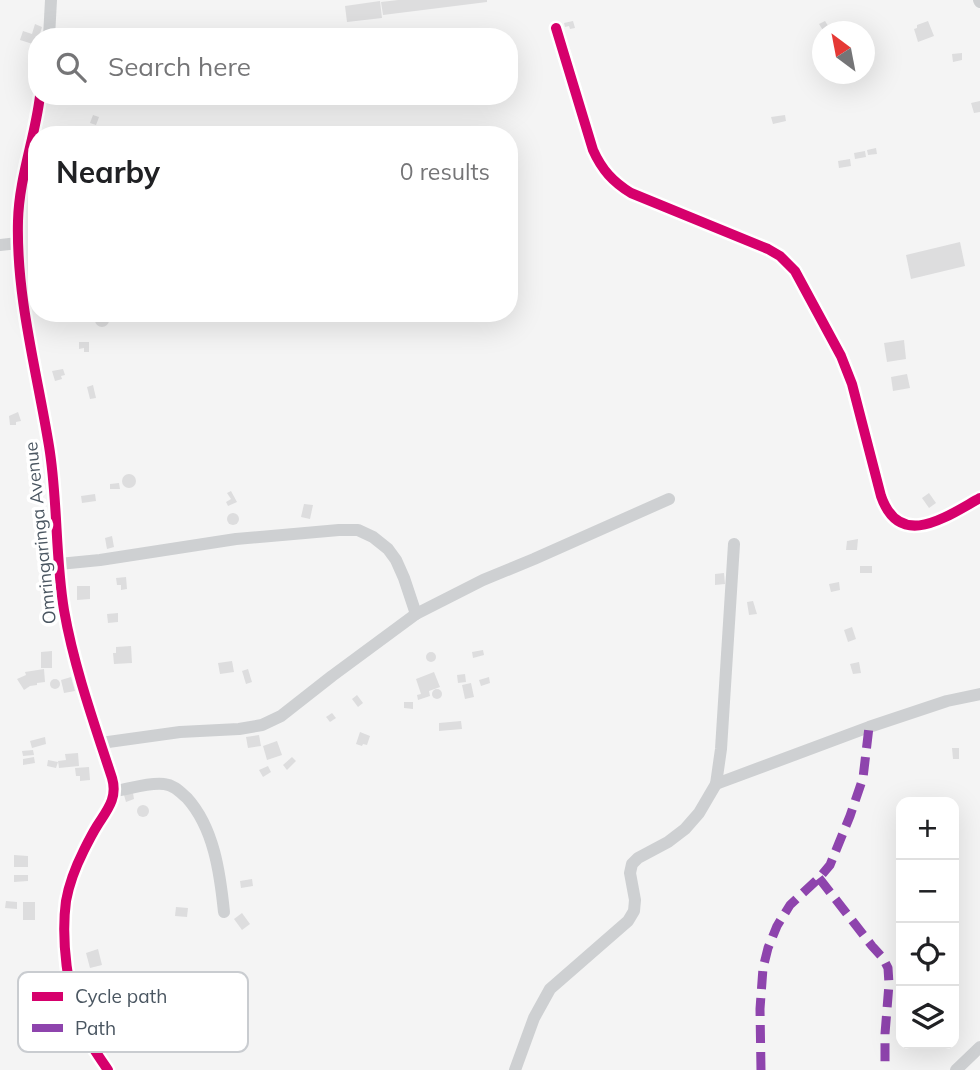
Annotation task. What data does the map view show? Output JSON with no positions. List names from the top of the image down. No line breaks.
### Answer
{"streets":{"street":["Omringaringa Avenue"]},"legend":["Cycle path","Path"],"north":"top left","page":{"search":"Search here","heading":["Nearby","0 results"],"map_buttons":["+","−"]}}
